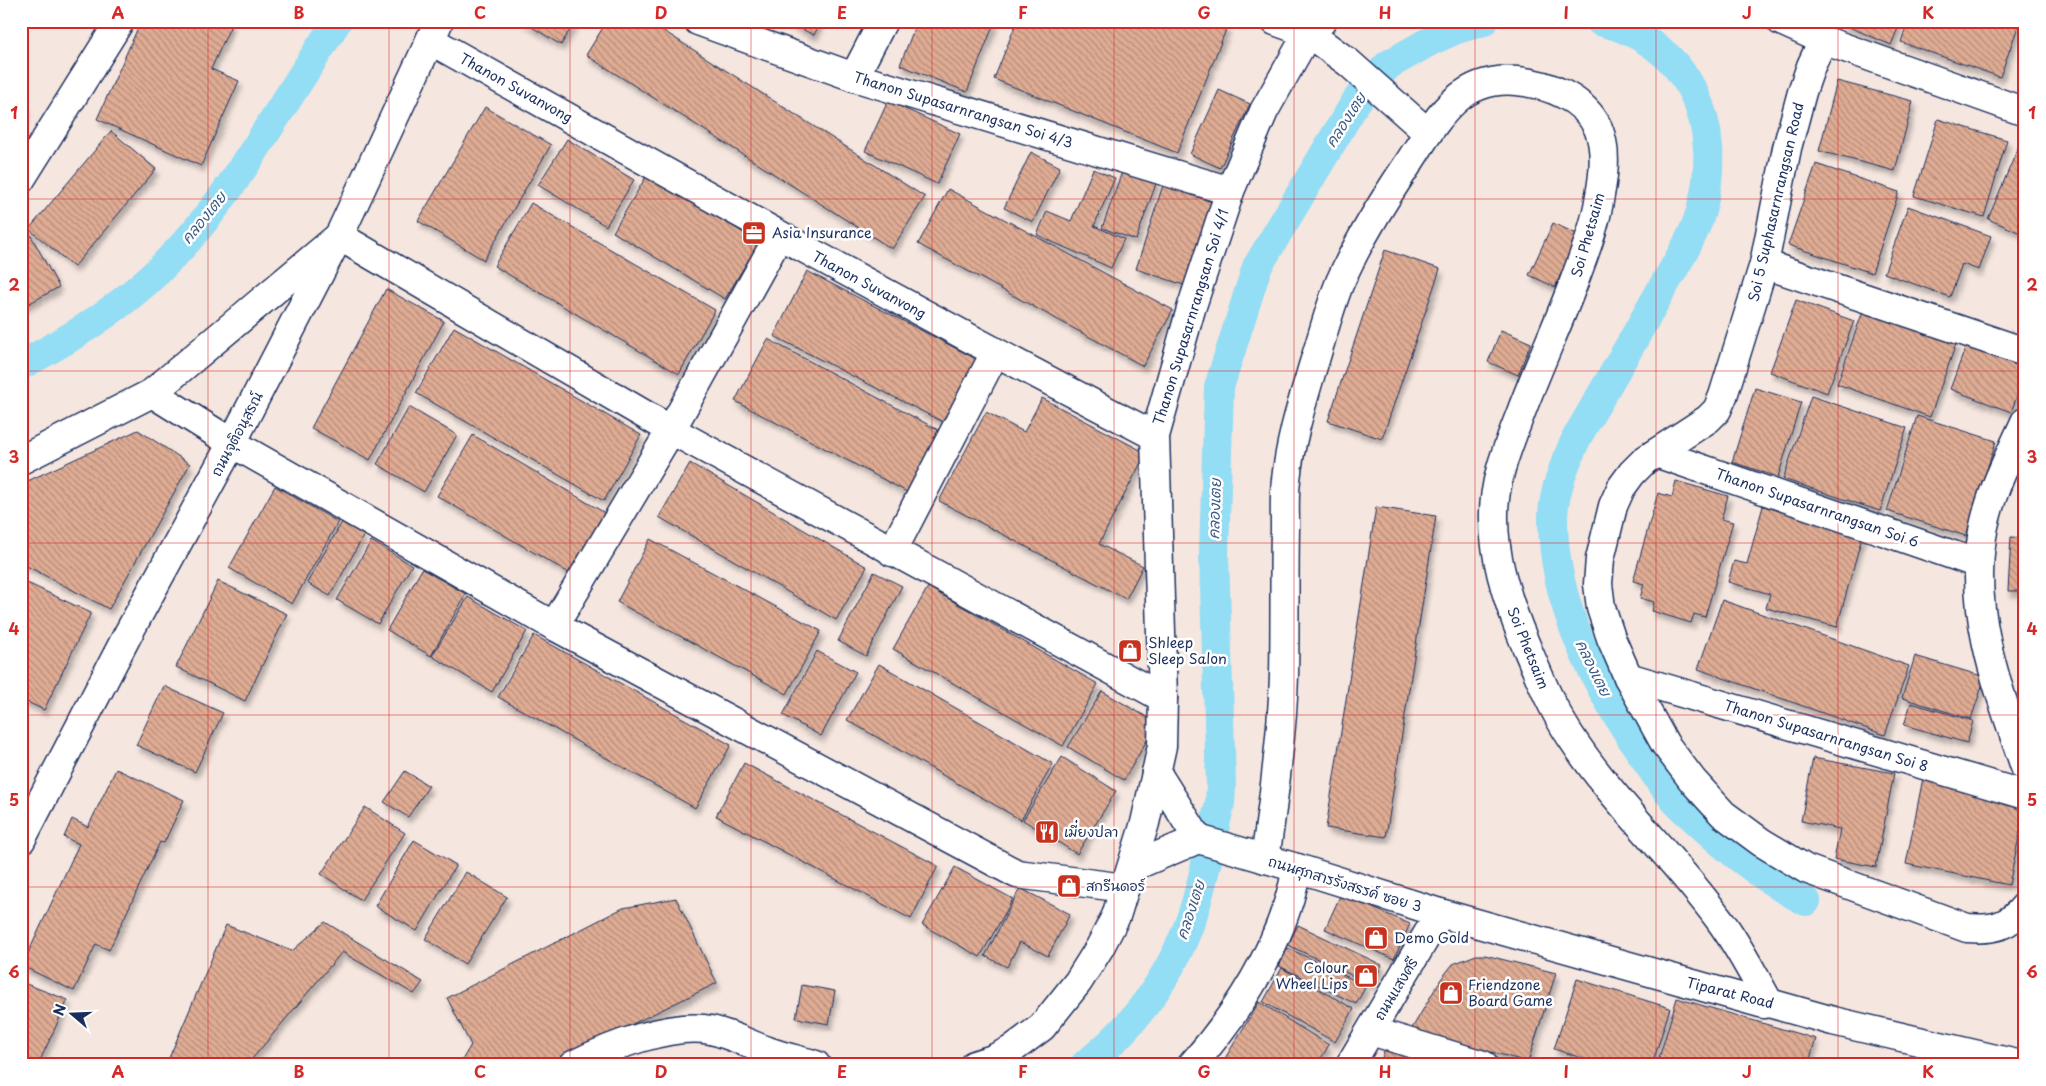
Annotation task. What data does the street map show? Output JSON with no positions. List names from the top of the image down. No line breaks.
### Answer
{"streets":{"street":["Thanon Suvanvong","Thanon Supasarnrangsan Soi 4/3","Soi 5 Suphasarnrangsan Road","Soi Phetsaim","Thanon Supasarnrangsan Soi 4/1","ถนนจุติอนุสรณ์","Thanon Supasarnrangsan Soi 6","Thanon Supasarnrangsan Soi 8","ถนนศุภสารรังสรรค์ ซอย 3","ถนนเเสงศรี","Tiparat Road"]},"crossings":[["Thanon Suvanvong","Thanon Supasarnrangsan Soi 4/1"],["Thanon Suvanvong","ถนนจุติอนุสรณ์"],["Thanon Supasarnrangsan Soi 4/3","Thanon Supasarnrangsan Soi 4/1"],["Soi 5 Suphasarnrangsan Road","Thanon Supasarnrangsan Soi 6"],["Soi 5 Suphasarnrangsan Road","Thanon Supasarnrangsan Soi 8"],["Soi Phetsaim","ถนนศุภสารรังสรรค์ ซอย 3"],["Soi Phetsaim","Tiparat Road"],["ถนนศุภสารรังสรรค์ ซอย 3","ถนนเเสงศรี"],["ถนนศุภสารรังสรรค์ ซอย 3","Tiparat Road"],["ถนนเเสงศรี","Tiparat Road"]],"water":["คลองเตย"],"places":{"office":["Asia Insurance"],"shop":["Shleep Sleep Salon","สกรีนดอร์","Demo Gold","Colour Wheel Lips","Friendzone Board Game"],"restaurant":["เมี่ยงปลา"]},"north":"left","grid":{"columns":["A","B","C","D","E","F","G","H","I","J","K"],"rows":["1","2","3","4","5","6"]}}
